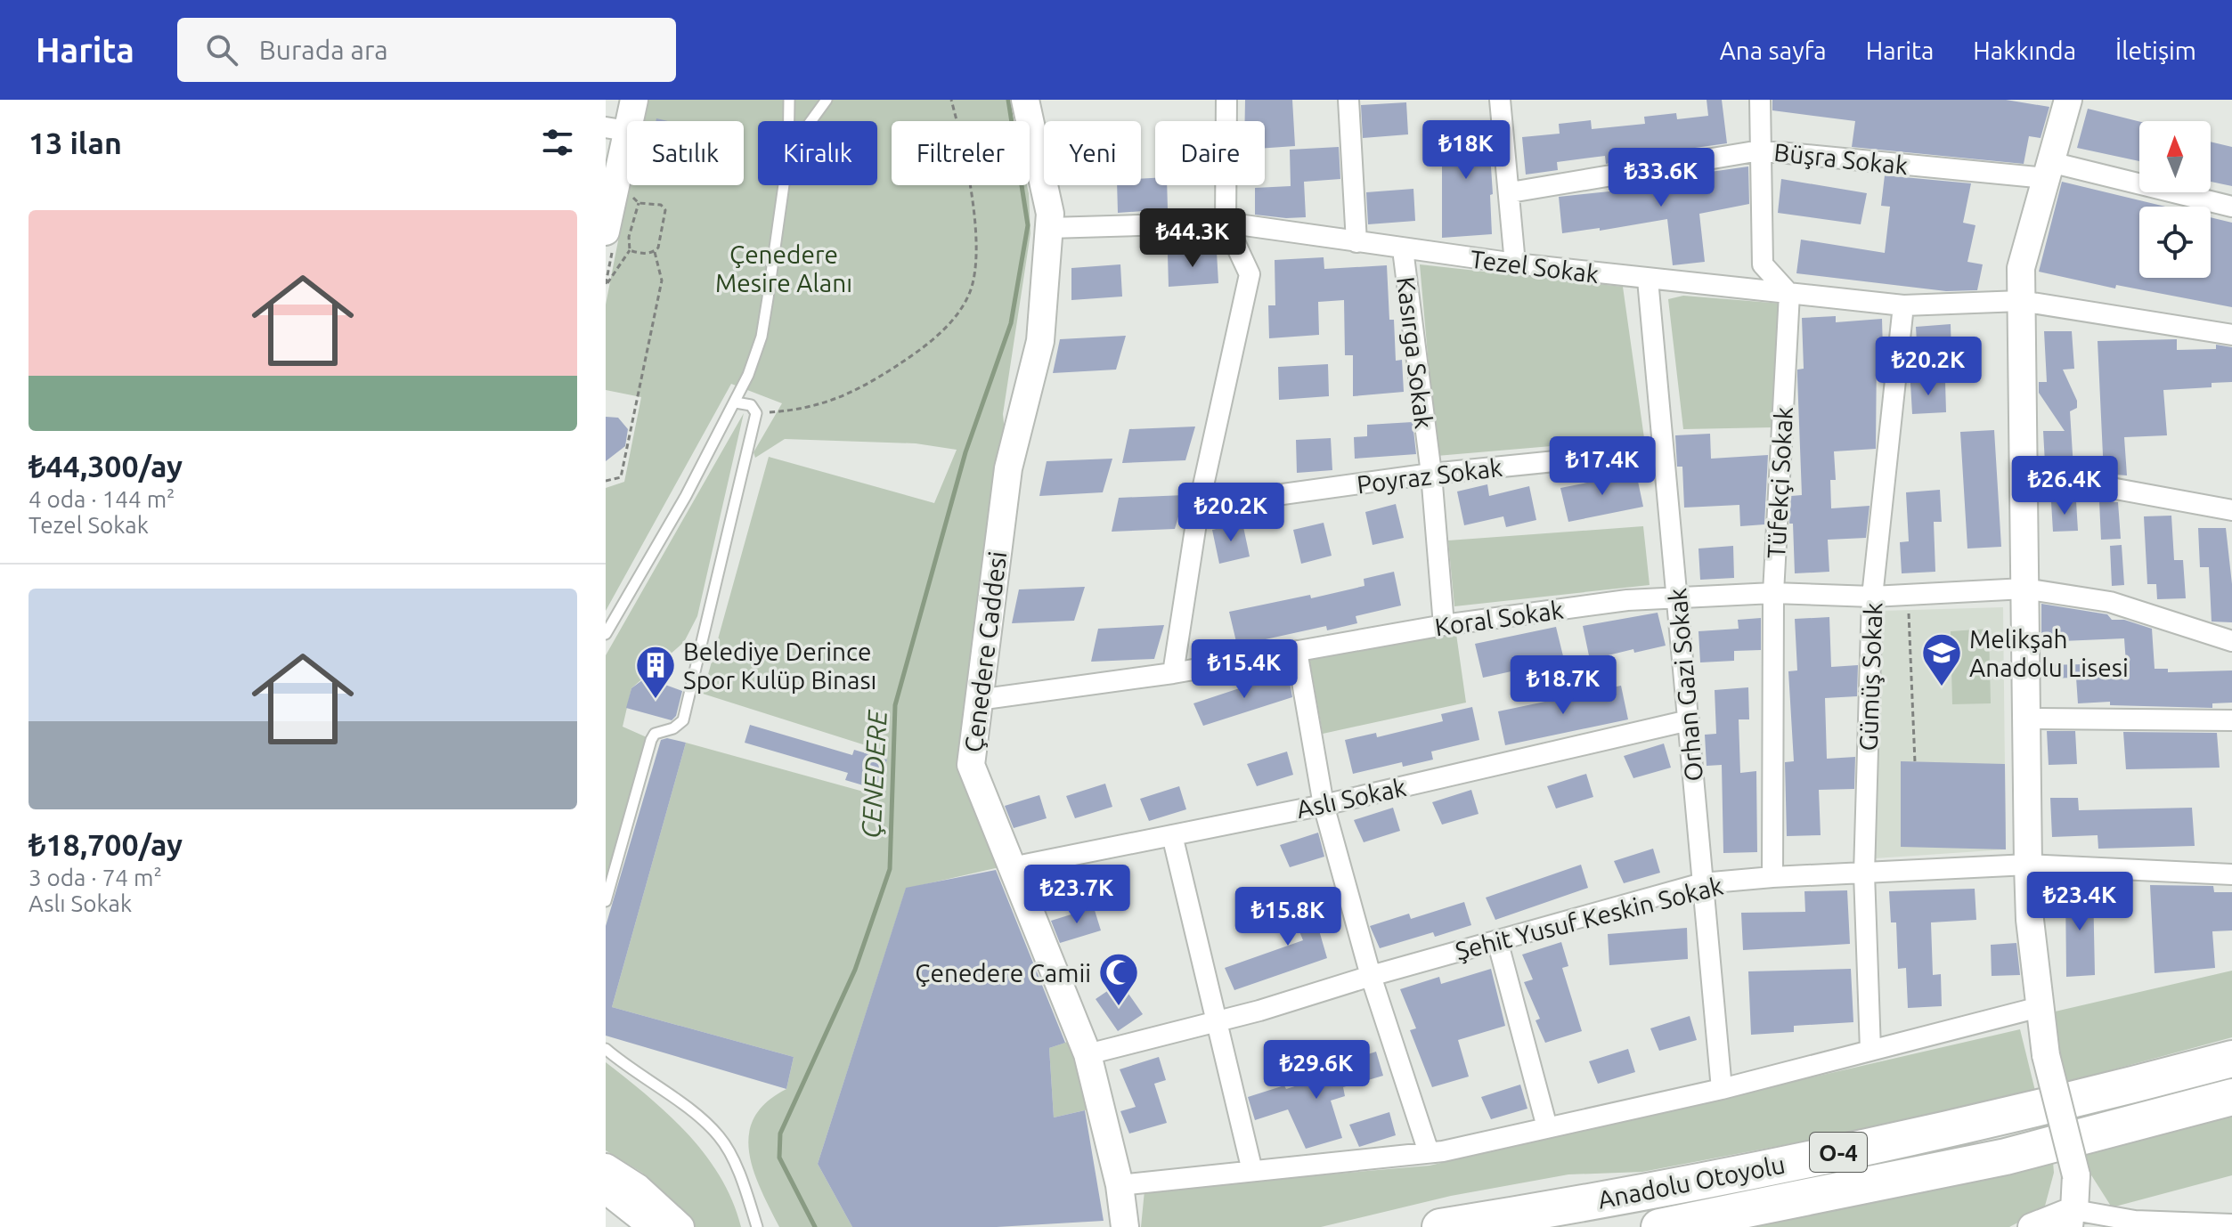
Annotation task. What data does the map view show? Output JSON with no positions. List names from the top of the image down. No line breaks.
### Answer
{"streets":{"highway":["O-4","Anadolu Otoyolu"],"street":["Büşra Sokak","Tezel Sokak","Kasırga Sokak","Poyraz Sokak","Tüfekçi Sokak","Koral Sokak","Çenedere Caddesi","Gümüş Sokak","Orhan Gazi Sokak","Aslı Sokak","Şehit Yusuf Keskin Sokak"]},"crossings":[["Tezel Sokak","Kasırga Sokak"],["Tezel Sokak","Tüfekçi Sokak"],["Tezel Sokak","Çenedere Caddesi"],["Tezel Sokak","Gümüş Sokak"],["Tezel Sokak","Orhan Gazi Sokak"],["Kasırga Sokak","Poyraz Sokak"],["Kasırga Sokak","Koral Sokak"],["Poyraz Sokak","Orhan Gazi Sokak"],["Tüfekçi Sokak","Koral Sokak"],["Tüfekçi Sokak","Şehit Yusuf Keskin Sokak"],["Koral Sokak","Çenedere Caddesi"],["Koral Sokak","Gümüş Sokak"],["Koral Sokak","Orhan Gazi Sokak"],["Çenedere Caddesi","Aslı Sokak"],["Çenedere Caddesi","Şehit Yusuf Keskin Sokak"],["Gümüş Sokak","Şehit Yusuf Keskin Sokak"],["Orhan Gazi Sokak","Aslı Sokak"],["Orhan Gazi Sokak","Şehit Yusuf Keskin Sokak"]],"water":["ÇENEDERE"],"parks":["Çenedere Mesire Alanı"],"places":{"school or university":["Melikşah Anadolu Lisesi"],"building":["Belediye Derince Spor Kulüp Binası"],"mosque":["Çenedere Camii"]},"north":"top","page":{"header":"Harita","search":"Burada ara","nav":["Ana sayfa","Harita","Hakkında","İletişim"],"heading":"13 ilan","price":["₺18K","₺33.6K","₺44.3K","₺20.2K","₺17.4K","₺26.4K","₺20.2K","₺15.4K","₺18.7K","₺23.7K","₺23.4K","₺15.8K","₺29.6K"],"chip":["Satılık","Kiralık","Filtreler","Yeni","Daire"],"list":[{"name":"₺44,300/ay","note":"4 oda · 144 m² · Tezel Sokak"},{"name":"₺18,700/ay","note":"3 oda · 74 m² · Aslı Sokak"}]}}
